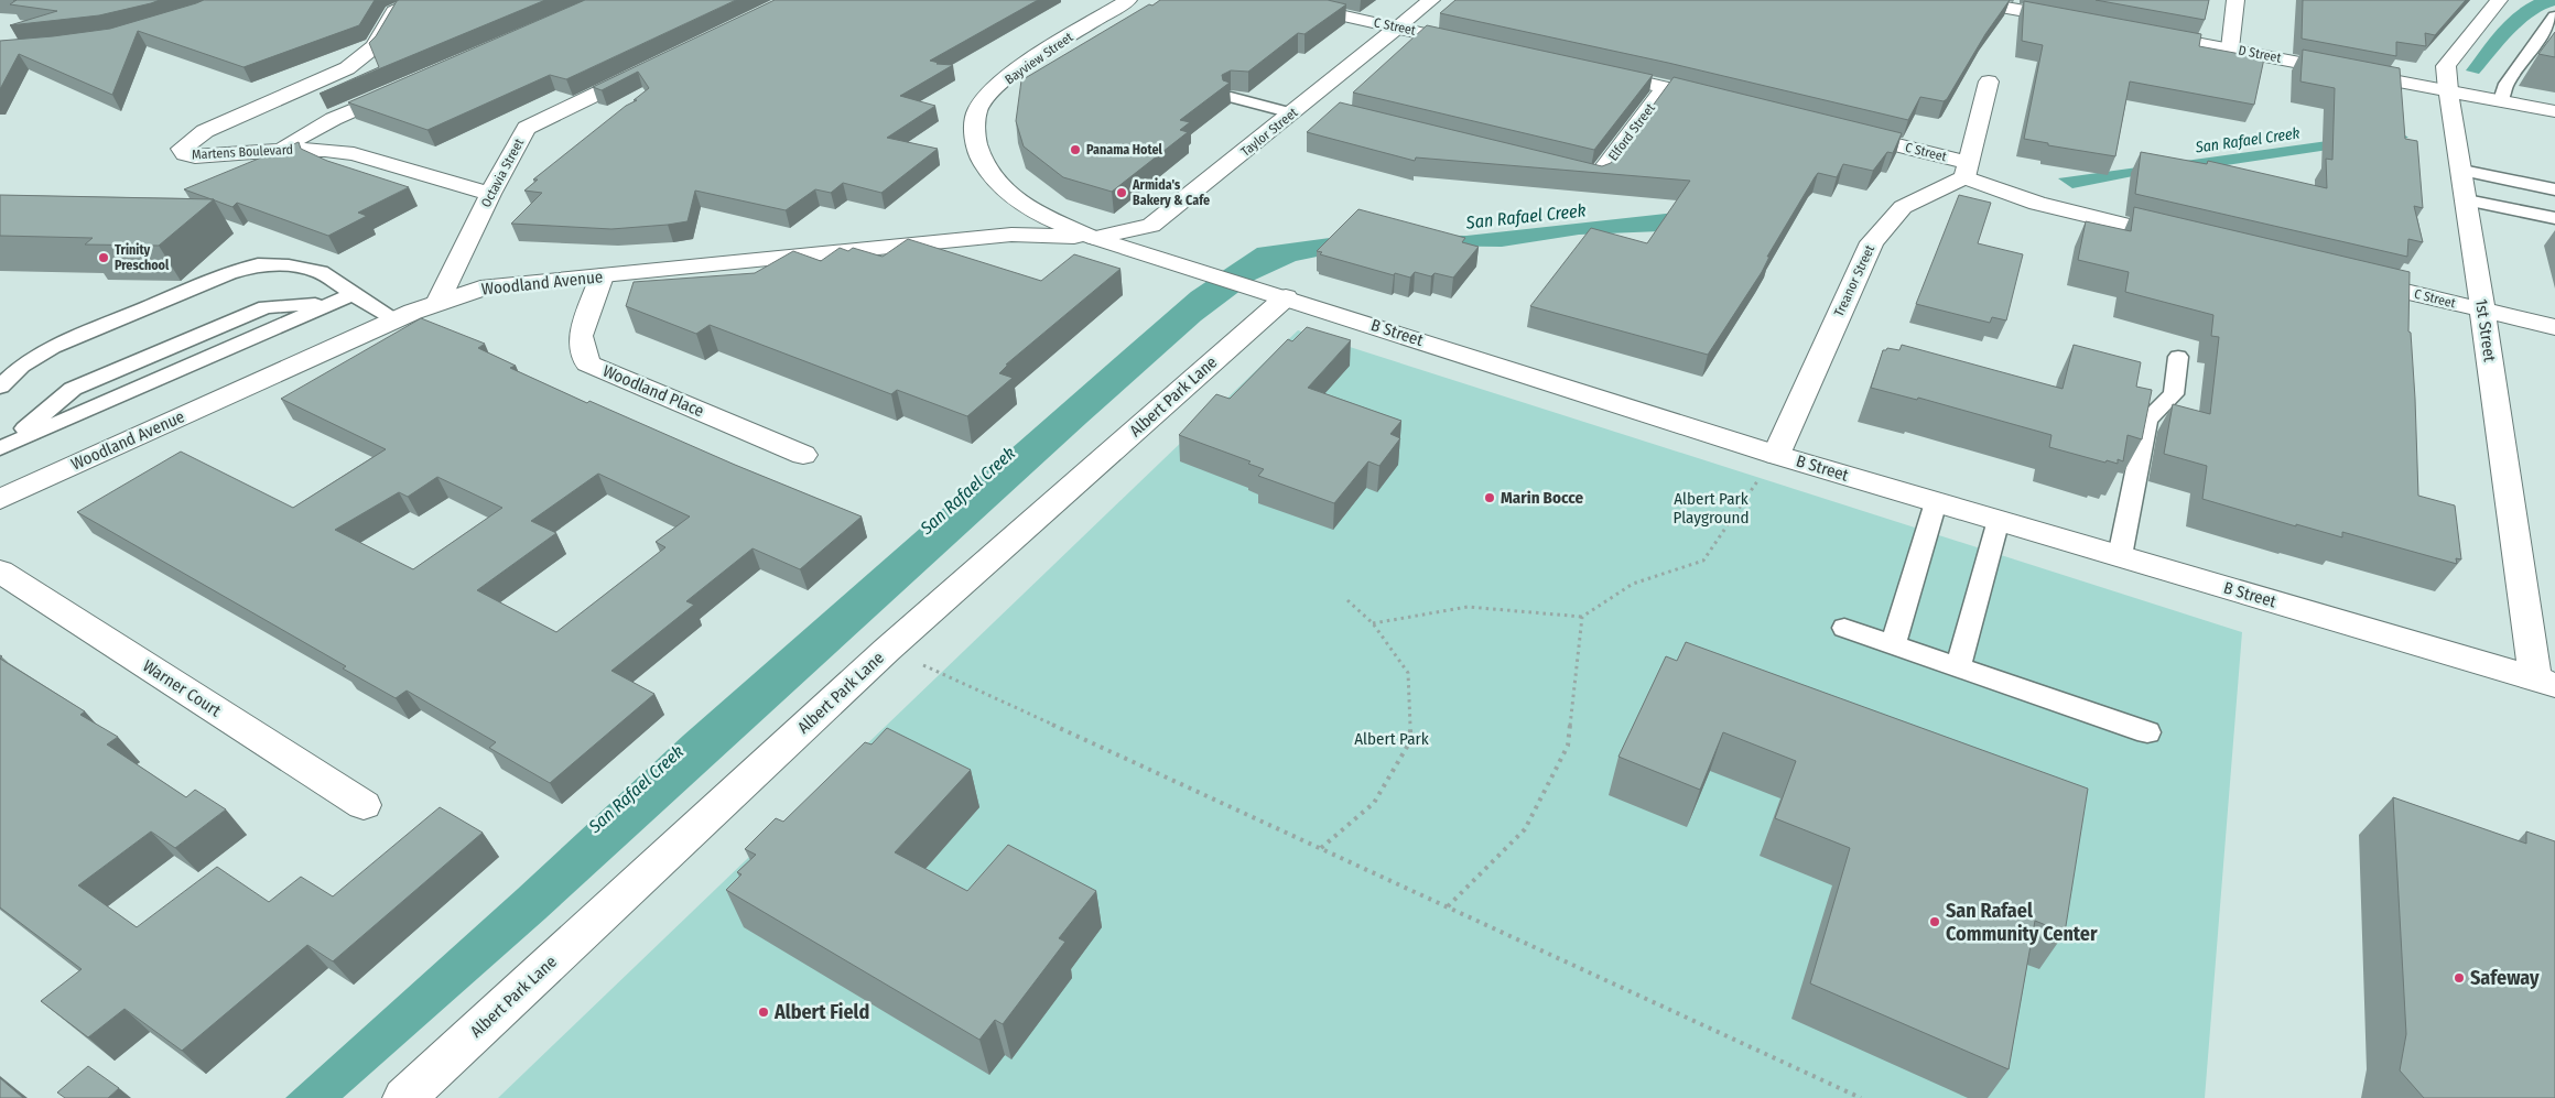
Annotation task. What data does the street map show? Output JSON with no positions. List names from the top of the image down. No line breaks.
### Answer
{"streets":{"street":["C Street","D Street","Bayview Street","Taylor Street","Elford Street","Martens Boulevard","Octavia Street","Treanor Street","Woodland Avenue","1st Street","B Street","Woodland Place","Albert Park Lane","Warner Court"]},"crossings":[["C Street","Taylor Street"],["C Street","Treanor Street"],["C Street","1st Street"],["D Street","1st Street"],["Bayview Street","Taylor Street"],["Bayview Street","Woodland Avenue"],["Bayview Street","B Street"],["Taylor Street","Woodland Avenue"],["Taylor Street","B Street"],["Martens Boulevard","Octavia Street"],["Octavia Street","Woodland Avenue"],["Treanor Street","B Street"],["Woodland Avenue","B Street"],["Woodland Avenue","Woodland Place"],["1st Street","B Street"],["B Street","Albert Park Lane"]],"water":["San Rafael Creek"],"parks":["Albert Park Playground","Albert Park"],"places":["Panama Hotel","Armida's Bakery & Cafe","Trinity Preschool","Marin Bocce","San Rafael Community Center","Safeway","Albert Field"]}
